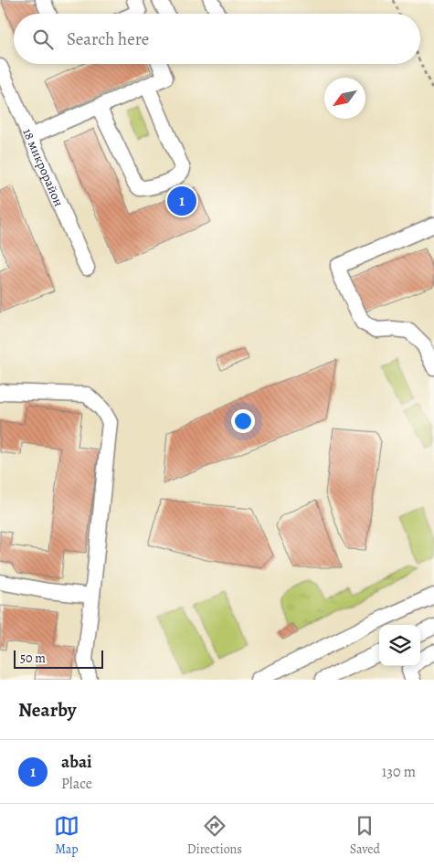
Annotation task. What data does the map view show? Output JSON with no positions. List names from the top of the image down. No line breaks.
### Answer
{"streets":{"street":["18 микрорайон"]},"scale_bar":"50 m","north":"bottom left","page":{"search":"Search here","pins":"1","scale":"50 m","heading":"Nearby","list":[{"mark":"1","name":"abai","note":"Place","value":"130 m"}],"nav":["Map","Directions","Saved"]}}
